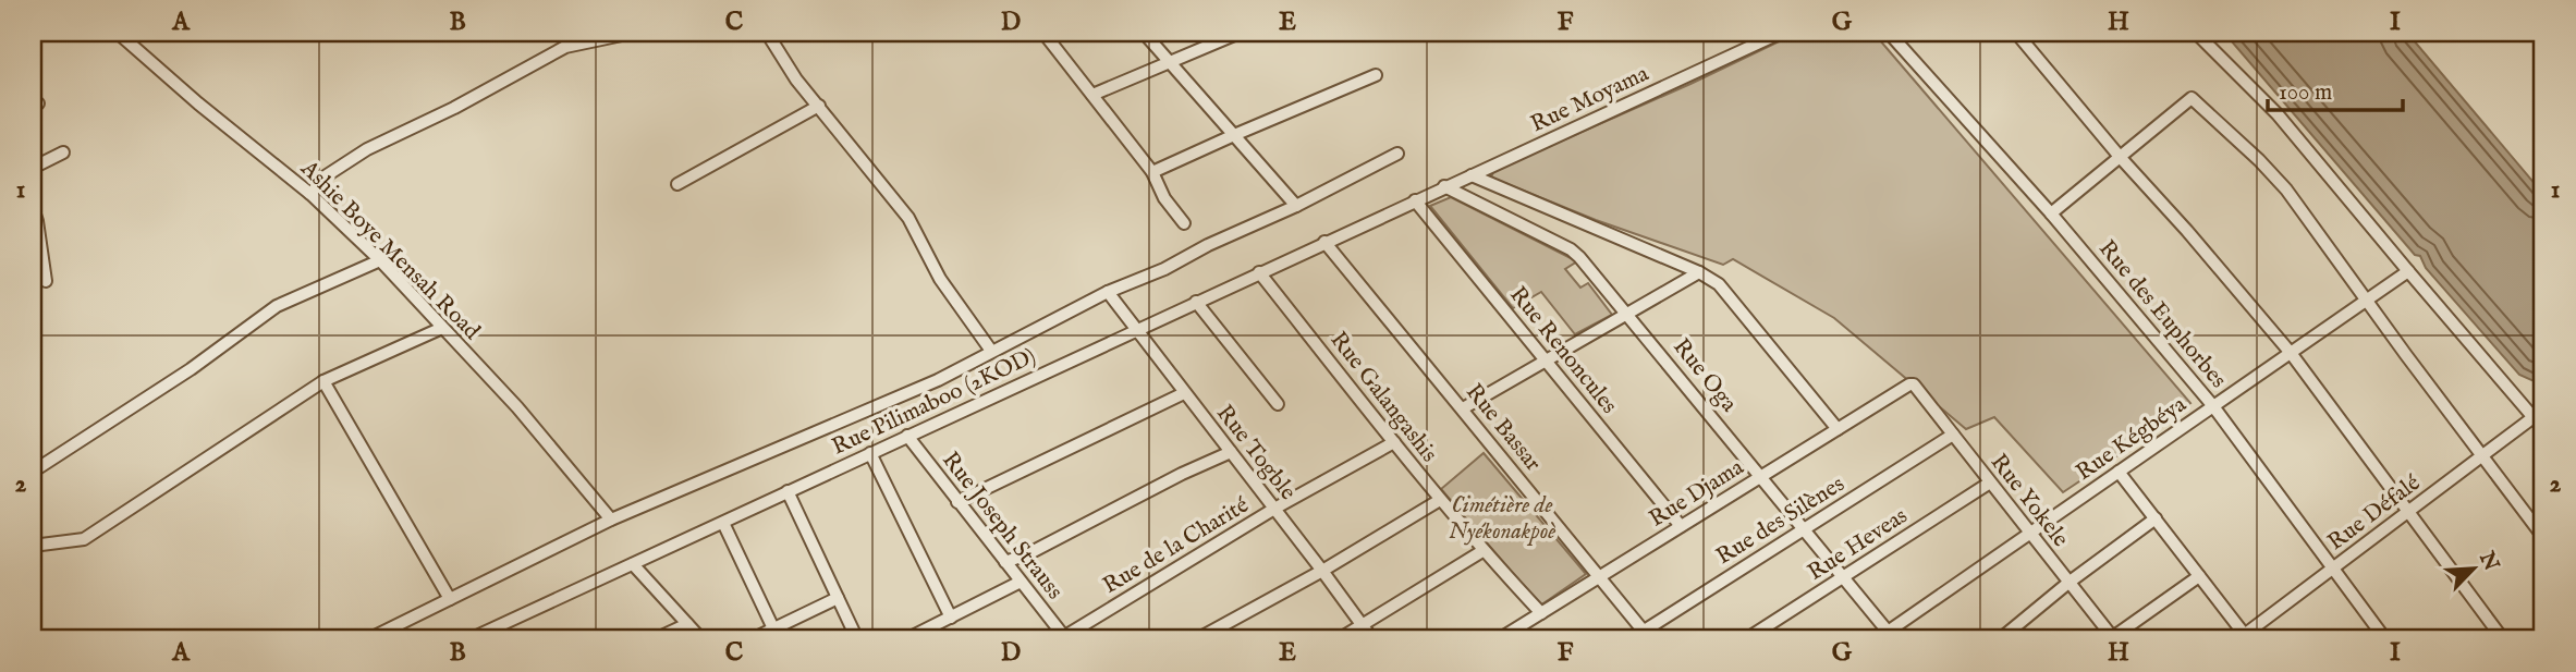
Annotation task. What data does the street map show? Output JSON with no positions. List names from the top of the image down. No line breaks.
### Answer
{"streets":{"street":["Rue Moyama","Ashie Boye Mensah Road","Rue des Euphorbes","Rue Renoncules","Rue Oga","Rue Galangashis","Rue Pilimaboo (2KOD)","Rue Bassar","Rue Kégbéya","Rue Togble","Rue Djama","Rue Yokele","Rue Défalé","Rue des Silènes","Rue Joseph Strauss","Rue Heveas","Rue de la Charité"]},"crossings":[["Rue Moyama","Rue Renoncules"],["Rue Moyama","Rue Oga"],["Rue Moyama","Rue Pilimaboo (2KOD)"],["Rue des Euphorbes","Rue Kégbéya"],["Rue des Euphorbes","Rue Défalé"],["Rue Renoncules","Rue Pilimaboo (2KOD)"],["Rue Renoncules","Rue Djama"],["Rue Oga","Rue Kégbéya"],["Rue Oga","Rue Djama"],["Rue Oga","Rue des Silènes"],["Rue Oga","Rue Heveas"],["Rue Galangashis","Rue Pilimaboo (2KOD)"],["Rue Galangashis","Rue Djama"],["Rue Galangashis","Rue de la Charité"],["Rue Pilimaboo (2KOD)","Rue Bassar"],["Rue Pilimaboo (2KOD)","Rue Togble"],["Rue Pilimaboo (2KOD)","Rue Joseph Strauss"],["Rue Bassar","Rue Djama"],["Rue Bassar","Rue des Silènes"],["Rue Kégbéya","Rue Yokele"],["Rue Togble","Rue de la Charité"],["Rue Djama","Rue Yokele"],["Rue Yokele","Rue des Silènes"],["Rue Yokele","Rue Heveas"],["Rue Joseph Strauss","Rue de la Charité"]],"parks":["Cimétière de Nyékonakpoè"],"scale_bar":"100 m","north":"top right","grid":{"columns":["A","B","C","D","E","F","G","H","I"],"rows":["1","2"]}}
